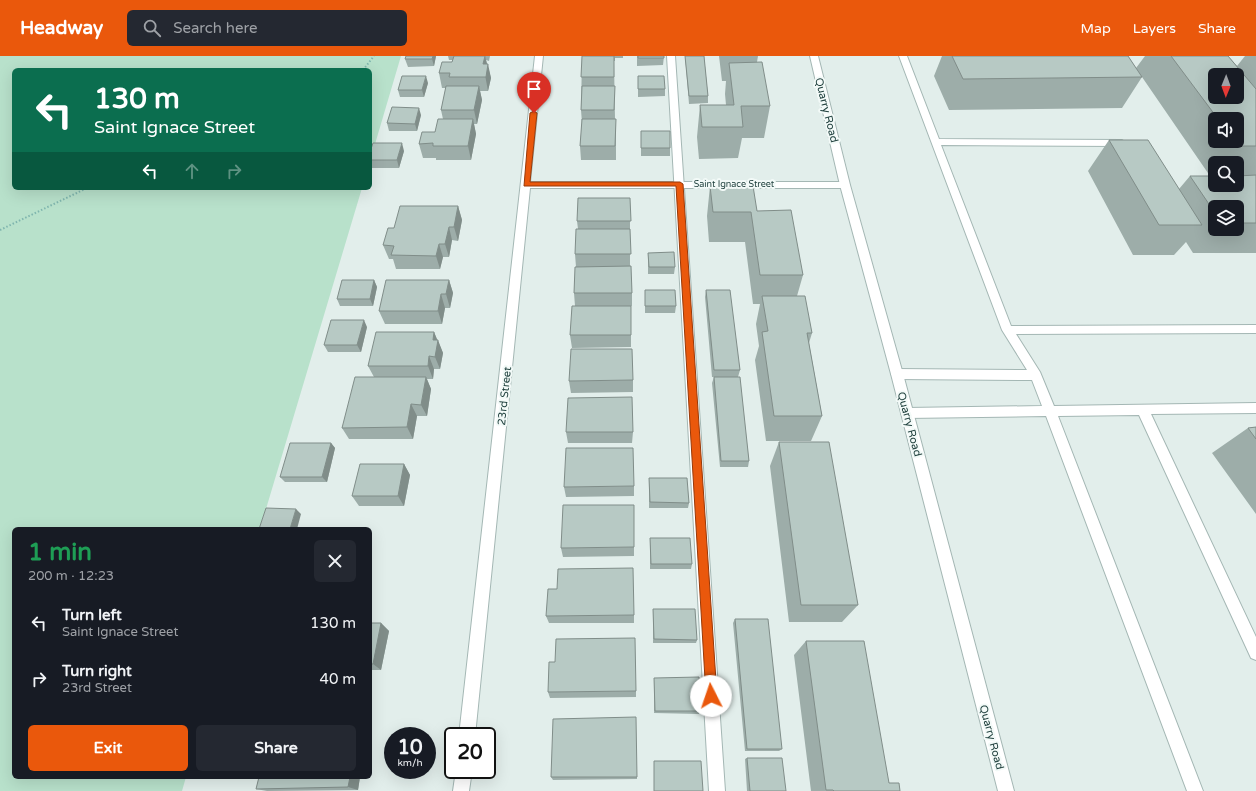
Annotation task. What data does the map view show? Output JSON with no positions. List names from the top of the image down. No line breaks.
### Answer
{"streets":{"street":["Quarry Road","Saint Ignace Street","23rd Street"]},"crossings":[["Quarry Road","Saint Ignace Street"],["Saint Ignace Street","23rd Street"]],"north":"bottom","page":{"header":"Headway","search":"Search here","nav":["Map","Layers","Share"],"turn":["130 m","Saint Ignace Street"],"heading":["1 min","200 m · 12:23"],"list":[{"name":"Turn left","note":"Saint Ignace Street","value":"130 m"},{"name":"Turn right","note":"23rd Street","value":"40 m"}],"buttons":["Exit","Share"],"speed":"10 km/h","limit":"20"}}
